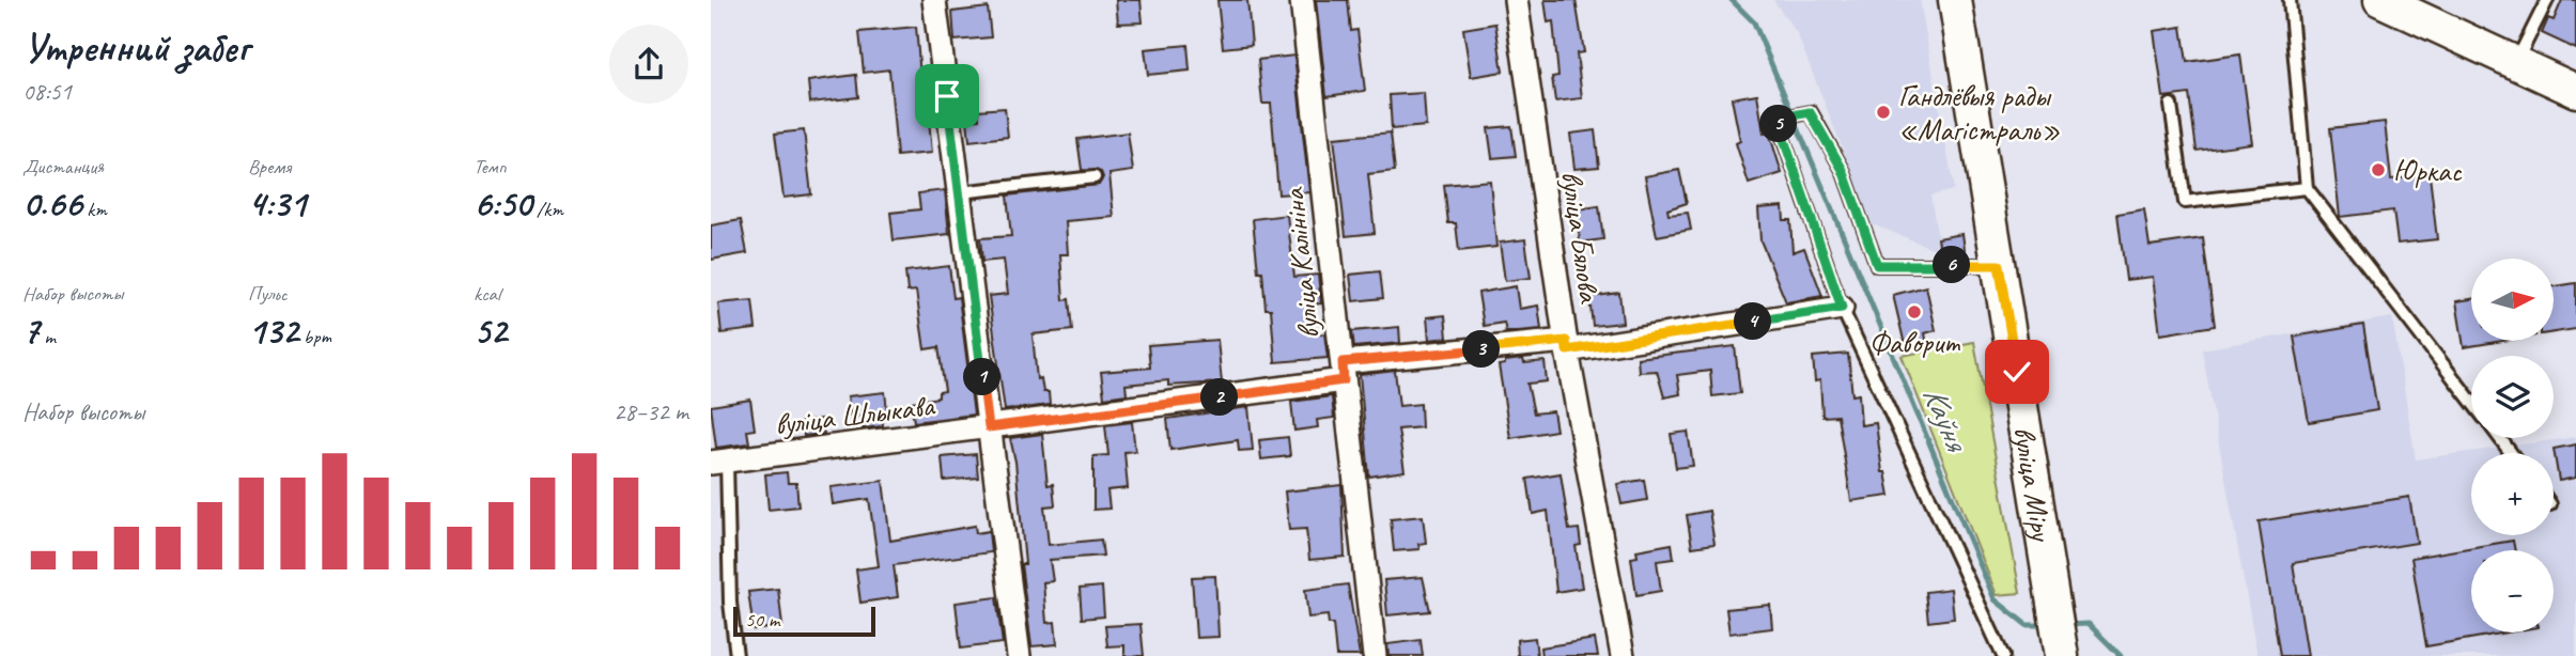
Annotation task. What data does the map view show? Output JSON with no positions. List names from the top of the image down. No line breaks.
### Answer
{"streets":{"main road":["вуліца Міру"],"street":["вуліца Бялова","вуліца Калініна","вуліца Шлыкава"]},"crossings":[["вуліца Бялова","вуліца Шлыкава"],["вуліца Калініна","вуліца Шлыкава"]],"water":["Каўня"],"places":["Гандлёвыя рады «Магістраль»","Юркас","Фаворит"],"scale_bar":"50 m","north":"right","page":{"heading":["Утренний забег","08:51"],"pins":["5","6","4","3","1","2"],"stats":[["Дистанция","0.66 km"],["Время","4:31"],["Темп","6:50 /km"],["Набор высоты","7 m"],["Пульс","132 bpm"],["kcal","52"]],"map_buttons":["+","−"],"chart":["Набор высоты","28–32 m"],"scale":"50 m"}}
